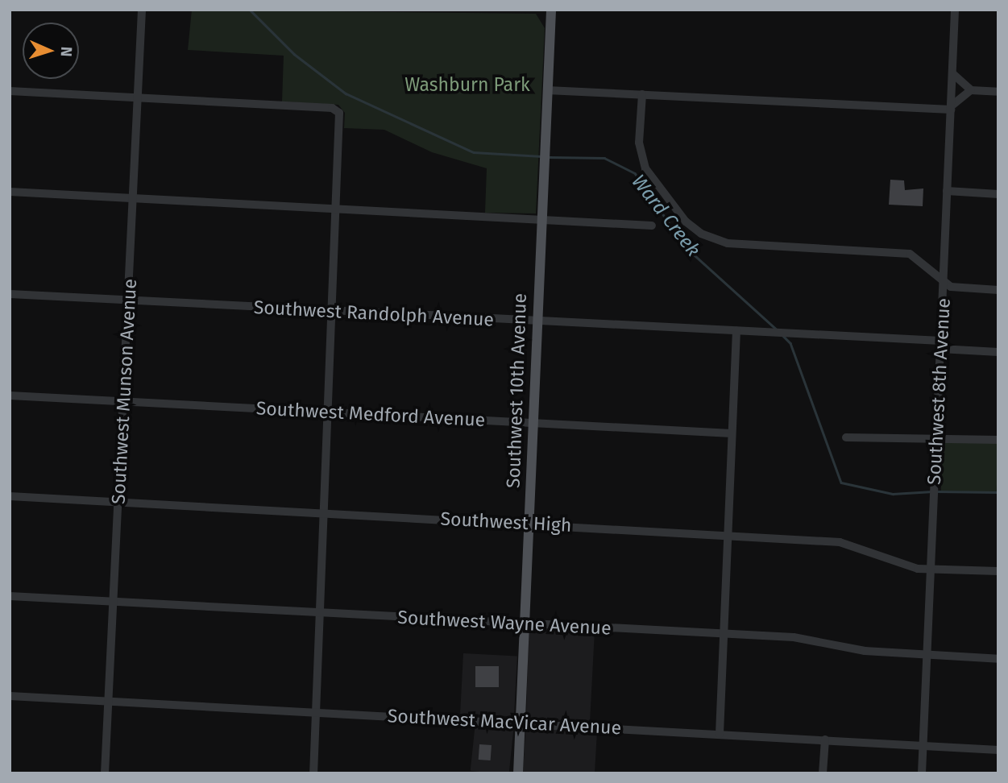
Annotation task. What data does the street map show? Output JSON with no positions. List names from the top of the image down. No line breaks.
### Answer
{"streets":{"main road":["Southwest 10th Avenue"],"street":["Southwest Randolph Avenue","Southwest Munson Avenue","Southwest 8th Avenue","Southwest Medford Avenue","Southwest High","Southwest Wayne Avenue","Southwest MacVicar Avenue"]},"crossings":[["Southwest Randolph Avenue","Southwest 10th Avenue"],["Southwest Randolph Avenue","Southwest Munson Avenue"],["Southwest Randolph Avenue","Southwest 8th Avenue"],["Southwest 10th Avenue","Southwest Medford Avenue"],["Southwest 10th Avenue","Southwest High"],["Southwest 10th Avenue","Southwest Wayne Avenue"],["Southwest 10th Avenue","Southwest MacVicar Avenue"],["Southwest Munson Avenue","Southwest Medford Avenue"],["Southwest Munson Avenue","Southwest High"],["Southwest Munson Avenue","Southwest Wayne Avenue"],["Southwest Munson Avenue","Southwest MacVicar Avenue"],["Southwest 8th Avenue","Southwest High"],["Southwest 8th Avenue","Southwest Wayne Avenue"],["Southwest 8th Avenue","Southwest MacVicar Avenue"]],"water":["Ward Creek"],"parks":["Washburn Park"],"north":"right"}
